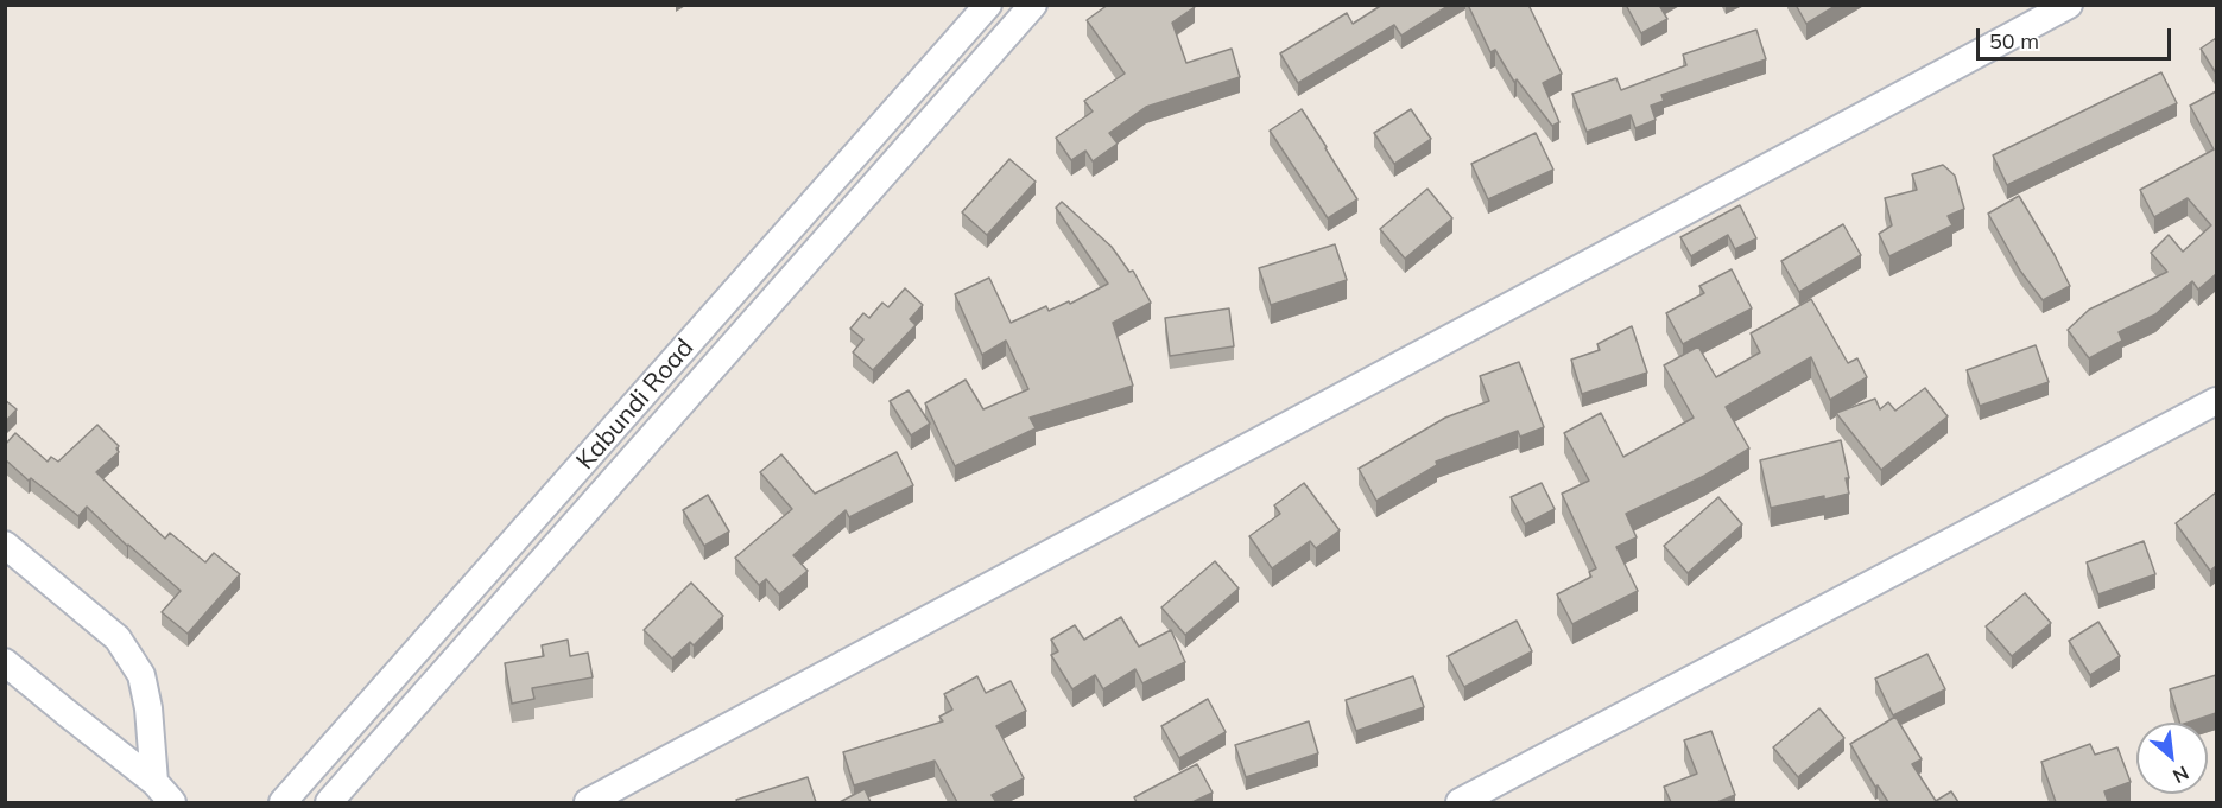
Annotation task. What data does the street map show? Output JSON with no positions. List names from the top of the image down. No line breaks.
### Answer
{"streets":{"street":["Kabundi Road"]},"scale_bar":"50 m","north":"bottom right"}
